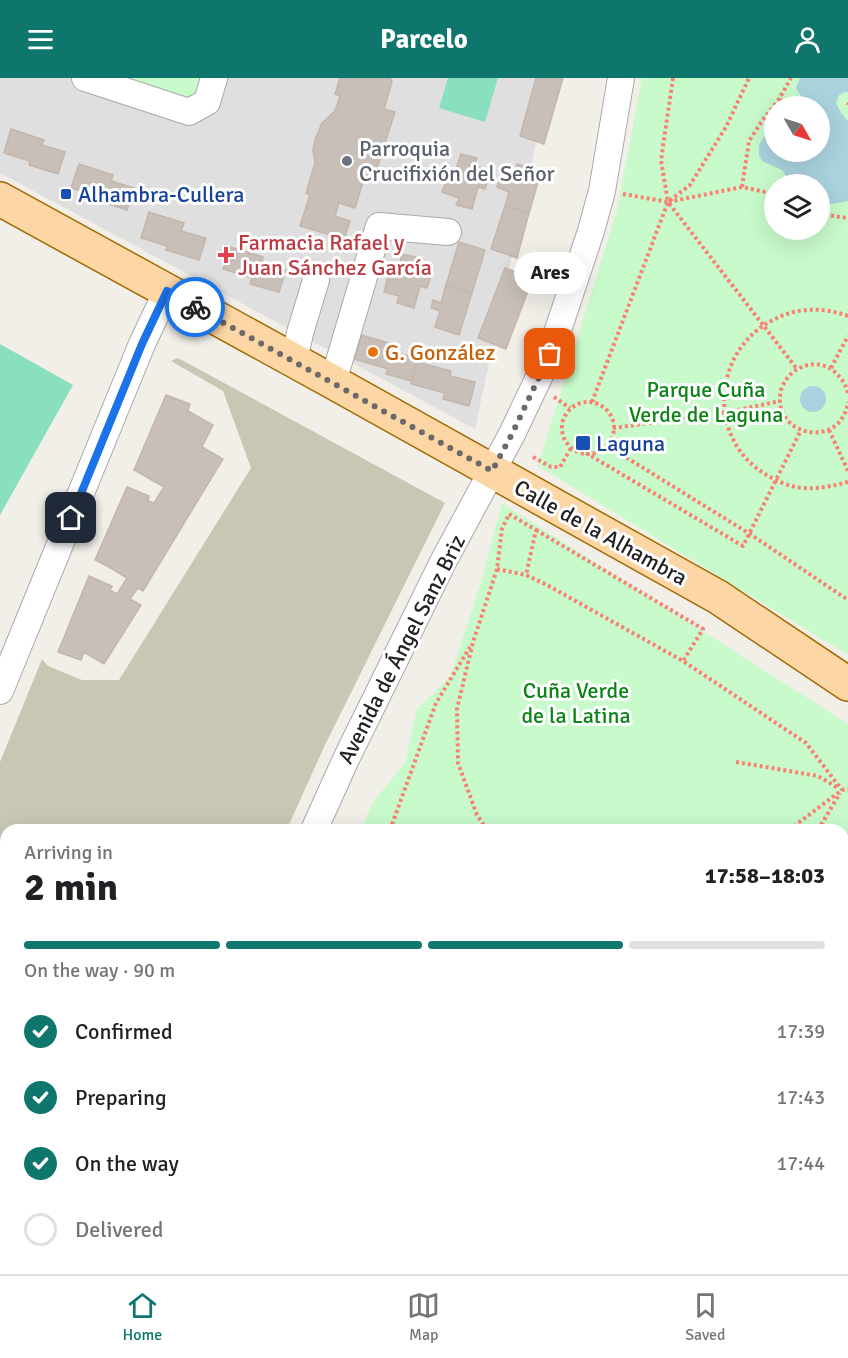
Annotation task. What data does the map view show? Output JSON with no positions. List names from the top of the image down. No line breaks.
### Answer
{"streets":{"main road":["Calle de la Alhambra"],"street":["Avenida de Ángel Sanz Briz"]},"crossings":[["Calle de la Alhambra","Avenida de Ángel Sanz Briz"]],"parks":["Parque Cuña Verde de Laguna","Cuña Verde de la Latina"],"places":{"other":["Parroquia Crucifixión del Señor","G. González","Ares"],"transit":["Alhambra-Cullera","Laguna"],"health":["Farmacia Rafael y Juan Sánchez García"]},"north":"bottom right","page":{"header":"Parcelo","bubble":"Ares","heading":["2 min","Arriving in","17:58–18:03"],"bar":"On the way · 90 m","list":[["Confirmed","17:39"],["Preparing","17:43"],["On the way","17:44"],"Delivered"],"tabs":["Home","Map","Saved"]}}
